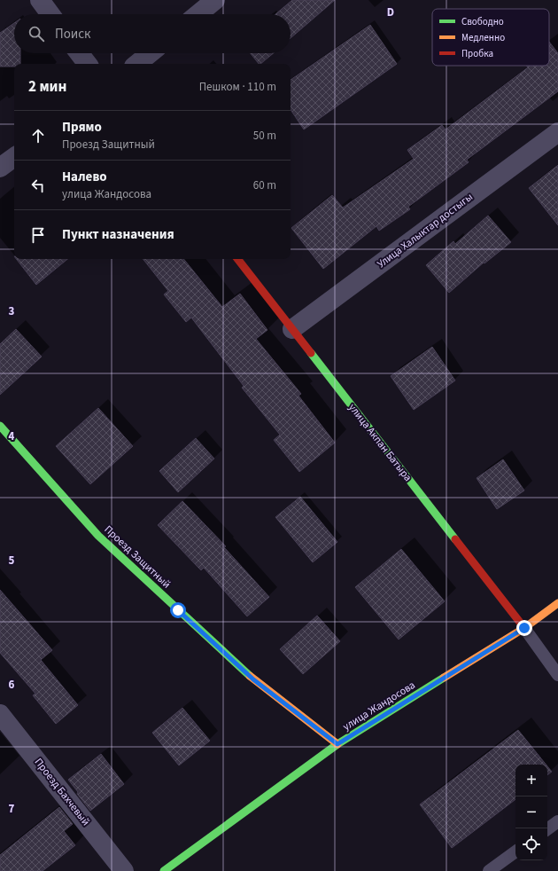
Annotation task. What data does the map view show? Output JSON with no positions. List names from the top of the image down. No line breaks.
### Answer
{"streets":{"street":["Улица Халыктар достыгы","улица Акпан Батыра","Проезд Защитный","улица Жандосова","Проезд Бахчевый"]},"crossings":[["Улица Халыктар достыгы","улица Акпан Батыра"],["улица Акпан Батыра","улица Жандосова"],["Проезд Защитный","улица Жандосова"]],"legend":["Свободно","Медленно","Пробка"],"page":{"search":"Поиск","heading":["2 мин","Пешком · 110 m"],"list":[["Прямо","Проезд Защитный","50 m"],["Налево","улица Жандосова","60 m"],"Пункт назначения"],"map_buttons":["+","−"]},"grid":{"columns":["D"],"rows":["3","4","5","6","7"]}}
